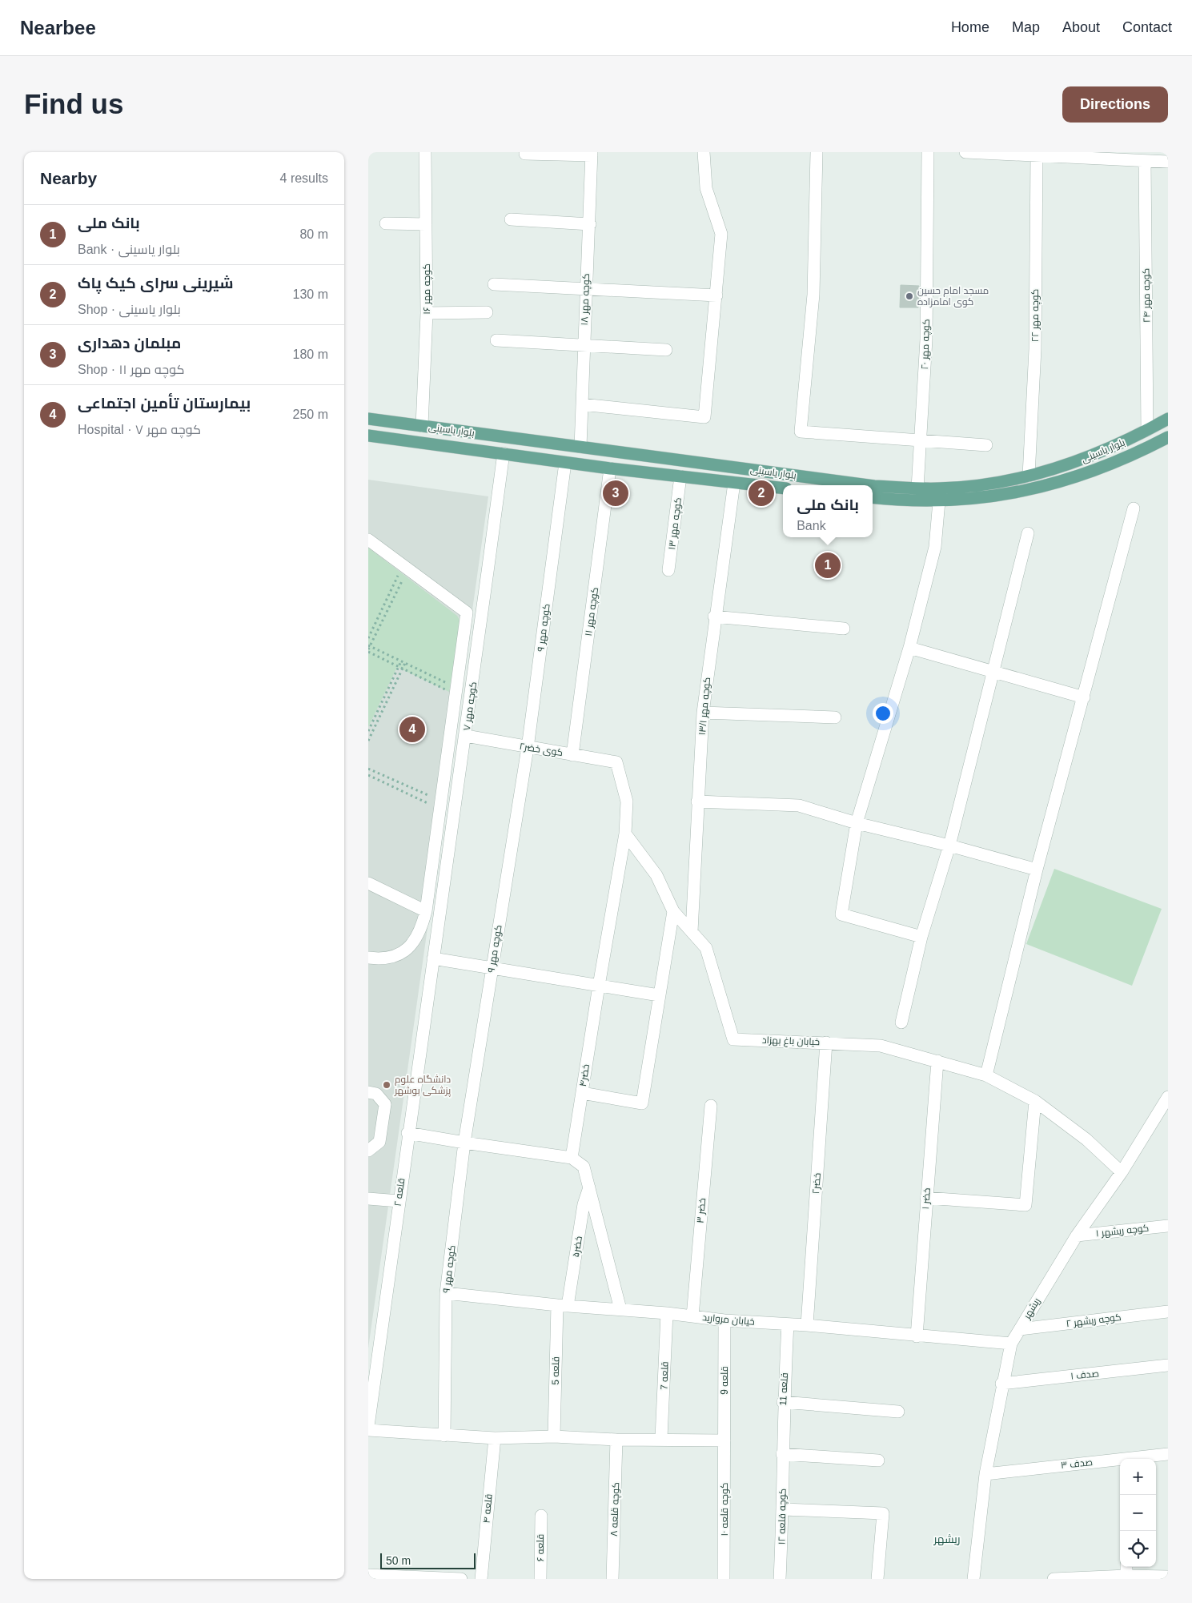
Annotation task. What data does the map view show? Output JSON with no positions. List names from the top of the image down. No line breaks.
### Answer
{"streets":{"main road":["بلوار یاسینی"],"street":["کوچه مهر ۱۶","کوچه مهر ۲۴","کوچه مهر ۱۸","کوچه مهر ۲۲","کوچه مهر ۲۰","کوچه مهر ۱۳","کوچه مهر ۱۱","کوچه مهر ۹","کوچه مهر ۷","کوچه مهر ۱۳/۱","کوی خضر۲","خیابان باغ بهزاد","خضر۴","خضر۲","قلعه ۲","خضر ۱","خضر ۳","کوچه ریشهر ۱","خضر۵","ریشهر","خیابان مروارید","کوچه ریشهر ۲","قلعه 5","صدف ۱","قلعه 7","قلعه 9","قلعه 11","صدف ۳","قلعه ۴","کوچه قلعه ۸","کوچه قلعه ۱۰","کوچه قلعه ۱۲","قلعه ۶"]},"crossings":[["کوچه مهر ۱۶","بلوار یاسینی"],["کوچه مهر ۲۴","بلوار یاسینی"],["کوچه مهر ۱۸","بلوار یاسینی"],["کوچه مهر ۲۲","بلوار یاسینی"],["کوچه مهر ۲۰","بلوار یاسینی"],["بلوار یاسینی","کوچه مهر ۱۳"],["بلوار یاسینی","کوچه مهر ۱۱"],["بلوار یاسینی","کوچه مهر ۹"],["بلوار یاسینی","کوچه مهر ۷"],["بلوار یاسینی","کوچه مهر ۱۳/۱"],["کوچه مهر ۱۱","کوی خضر۲"],["کوچه مهر ۹","کوی خضر۲"],["کوچه مهر ۹","خیابان مروارید"],["کوچه مهر ۷","کوی خضر۲"],["کوچه مهر ۷","قلعه ۲"],["کوچه مهر ۱۳/۱","خیابان باغ بهزاد"],["کوی خضر۲","خیابان باغ بهزاد"],["کوی خضر۲","خضر۴"],["خیابان باغ بهزاد","خضر۴"],["خیابان باغ بهزاد","خضر۲"],["خیابان باغ بهزاد","خضر ۱"],["خیابان باغ بهزاد","ریشهر"],["خضر۲","خیابان مروارید"],["خضر ۱","خیابان مروارید"],["خضر ۳","خیابان مروارید"],["کوچه ریشهر ۱","ریشهر"],["خضر۵","خیابان مروارید"],["خضر۵","قلعه 5"],["ریشهر","خیابان مروارید"],["ریشهر","کوچه ریشهر ۲"],["ریشهر","صدف ۱"],["ریشهر","صدف ۳"],["خیابان مروارید","قلعه 5"],["خیابان مروارید","قلعه 7"],["خیابان مروارید","قلعه 9"],["خیابان مروارید","قلعه 11"],["قلعه 9","کوچه قلعه ۱۰"],["قلعه 11","کوچه قلعه ۱۲"]],"districts":["ریشهر"],"places":["مسجد امام حسین کوی امامزاده","دانشگاه علوم پزشکی بوشهر"],"scale_bar":"50 m","page":{"header":"Nearbee","nav":["Home","Map","About","Contact"],"buttons":"Directions","title":"Find us","heading":["Nearby","4 results"],"list":[{"mark":"1","name":"بانک ملی","note":"Bank · بلوار یاسینی","value":"80 m"},{"mark":"2","name":"شیرینی سرای کیک پاک","note":"Shop · بلوار یاسینی","value":"130 m"},{"mark":"3","name":"مبلمان دهداری","note":"Shop · کوچه مهر ۱۱","value":"180 m"},{"mark":"4","name":"بیمارستان تأمین اجتماعی","note":"Hospital · کوچه مهر ۷","value":"250 m"}],"pins":["2","3","1","4"],"popup":["بانک ملی","Bank"],"map_buttons":["+","−"],"scale":"50 m"}}
